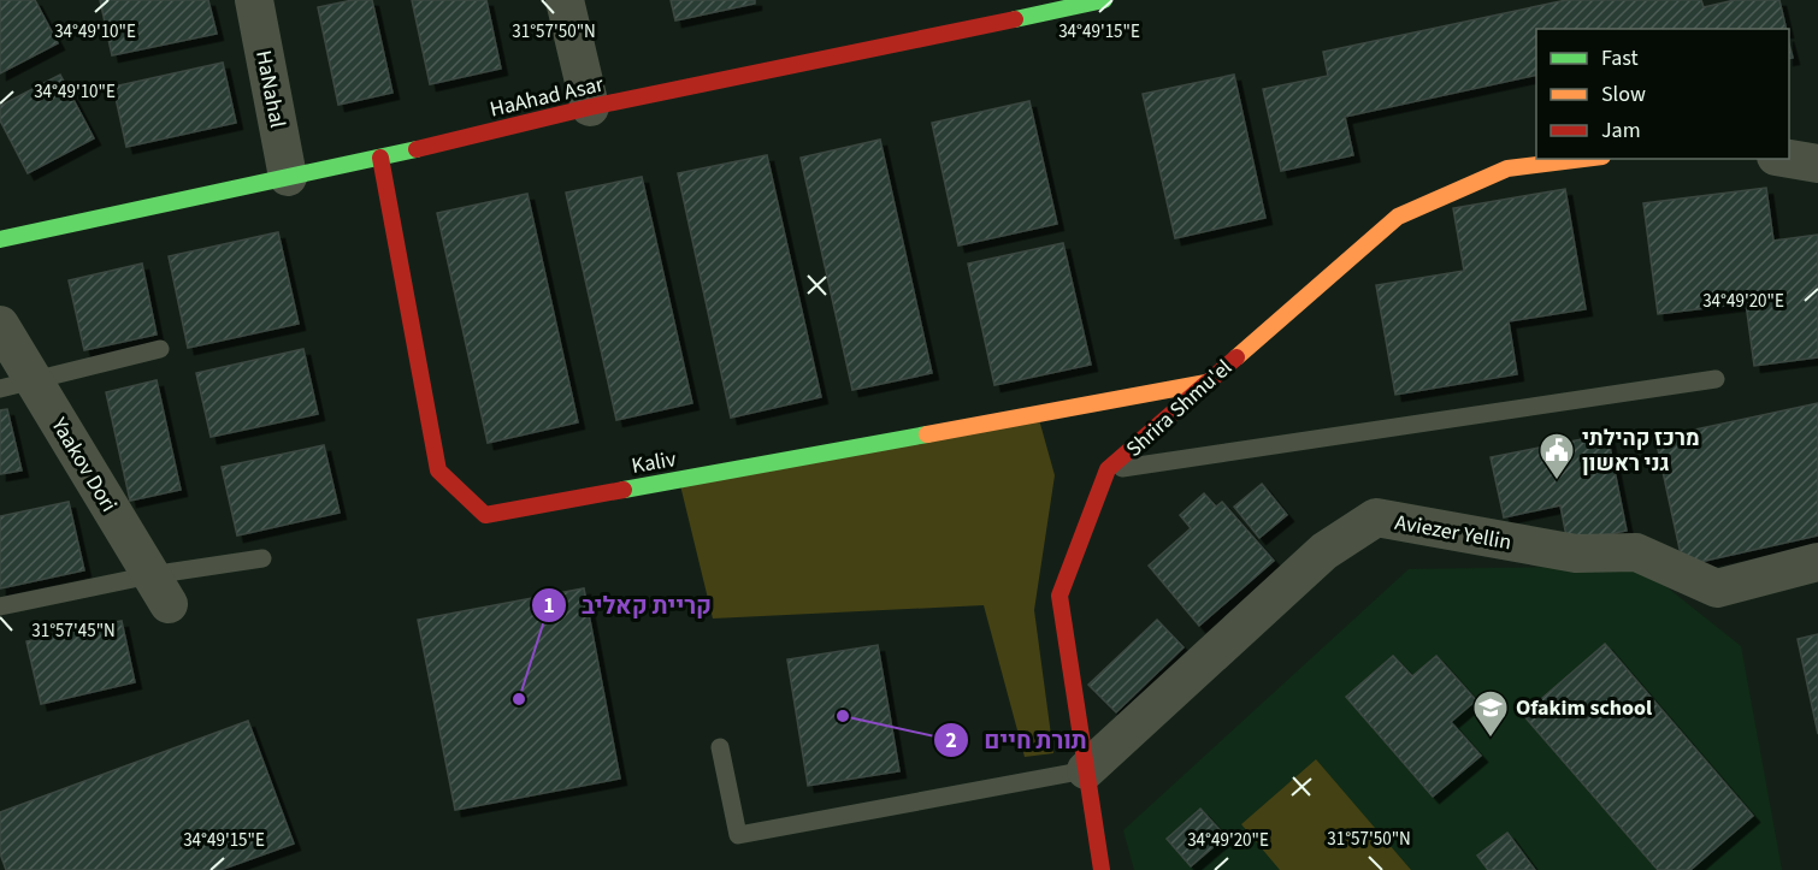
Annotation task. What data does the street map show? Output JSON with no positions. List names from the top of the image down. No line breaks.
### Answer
{"streets":{"street":["HaNahal","HaAhad Asar","Shrira Shmu'el","Kaliv","Yaakov Dori","Aviezer Yellin"]},"crossings":[["HaNahal","HaAhad Asar"],["HaAhad Asar","Kaliv"],["Shrira Shmu'el","Kaliv"],["Shrira Shmu'el","Aviezer Yellin"]],"places":{"public building":["מרכז קהילתי גני ראשון"],"other":["קריית קאליב","תורת חיים"],"school or university":["Ofakim school"]},"legend":["Fast","Slow","Jam"],"coordinates":["34°49'10\"E","34°49'15\"E","31°57'50\"N","34°49'20\"E","31°57'45\"N"]}
